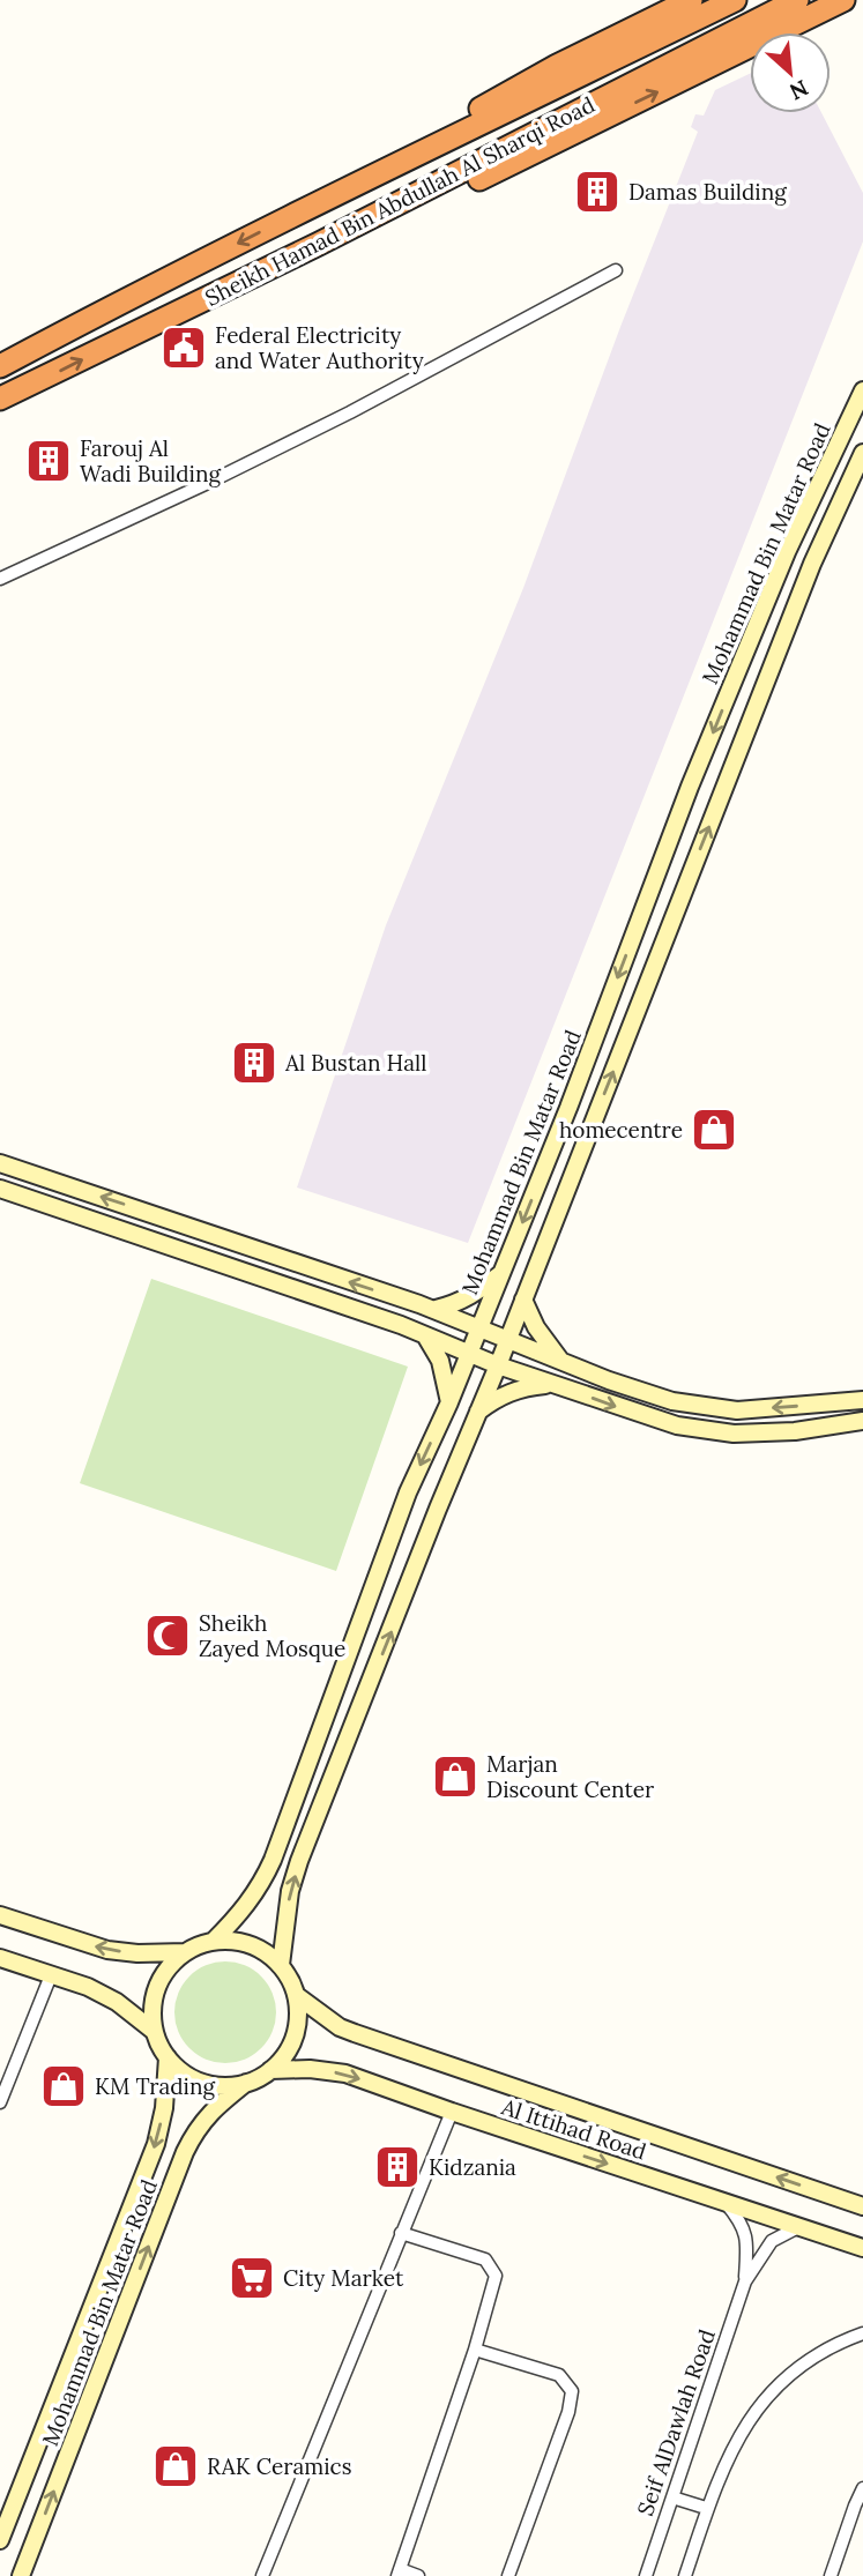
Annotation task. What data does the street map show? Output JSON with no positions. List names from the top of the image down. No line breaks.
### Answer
{"streets":{"highway":["Sheikh Hamad Bin Abdullah Al Sharqi Road"],"street":["Mohammad Bin Matar Road","Al Ittihad Road","Seif AlDawlah Road"]},"crossings":[["Mohammad Bin Matar Road","Al Ittihad Road"],["Al Ittihad Road","Seif AlDawlah Road"]],"places":{"building":["Damas Building","Farouj Al Wadi Building","Al Bustan Hall","Kidzania"],"public building":["Federal Electricity and Water Authority"],"shop":["homecentre","Marjan Discount Center","KM Trading","RAK Ceramics"],"mosque":["Sheikh Zayed Mosque"],"supermarket":["City Market"]},"north":"bottom right"}
